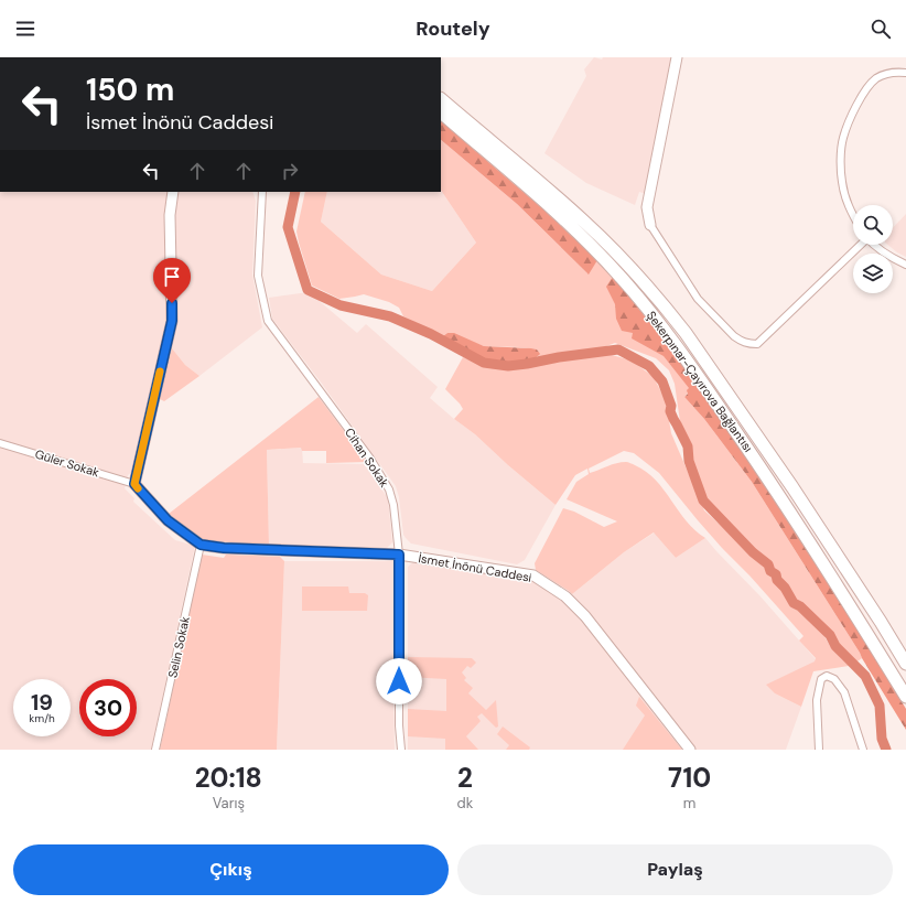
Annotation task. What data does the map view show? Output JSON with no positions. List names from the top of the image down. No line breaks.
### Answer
{"streets":{"highway":["Şekerpınar-Çayırova Bağlantısı"],"street":["Cihan Sokak","Güler Sokak","İsmet İnönü Caddesi","Selin Sokak"]},"crossings":[["Cihan Sokak","İsmet İnönü Caddesi"],["Güler Sokak","İsmet İnönü Caddesi"],["İsmet İnönü Caddesi","Selin Sokak"]],"page":{"header":"Routely","turn":["150 m","İsmet İnönü Caddesi"],"speed":"19 km/h","limit":"30","eta":["20:18","Varış","2","dk","710","m"],"buttons":["Çıkış","Paylaş"]}}
